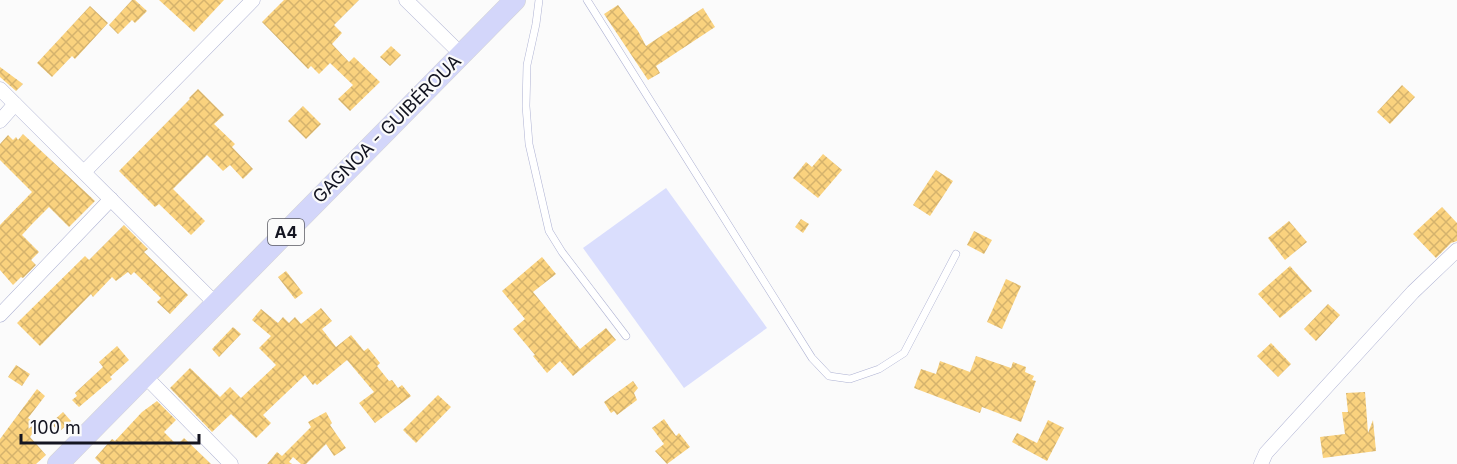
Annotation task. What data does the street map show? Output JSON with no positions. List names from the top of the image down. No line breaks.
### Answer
{"streets":{"main road":["GAGNOA - GUIBÉROUA","A4"]},"scale_bar":"100 m"}
